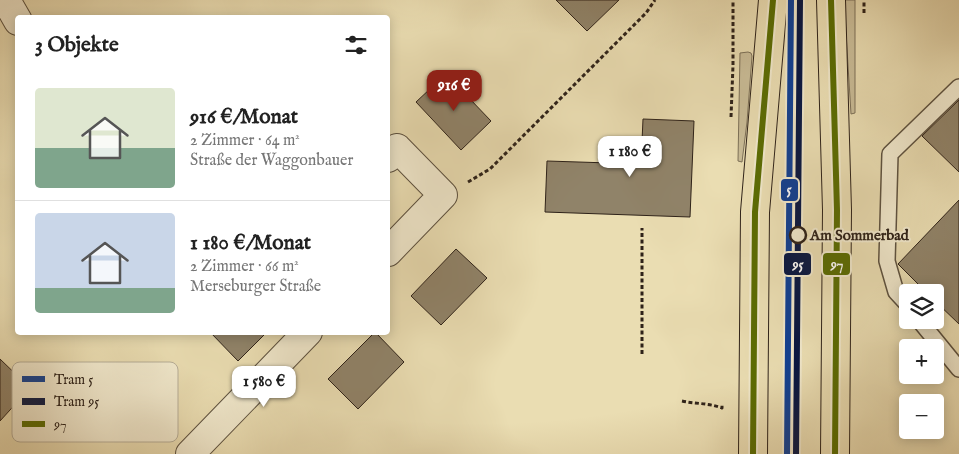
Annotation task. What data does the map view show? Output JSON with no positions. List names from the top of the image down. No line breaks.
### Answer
{"places":["Am Sommerbad"],"lines":["tram line 5","tram line 95","transit line 97"],"legend":["Tram 5","Tram 95","97"],"page":{"heading":"3 Objekte","price":["916 €","1 180 €","1 580 €"],"list":[{"name":"916 €/Monat","note":"2 Zimmer · 64 m² · Straße der Waggonbauer"},{"name":"1 180 €/Monat","note":"2 Zimmer · 66 m² · Merseburger Straße"}],"map_buttons":["+","−"]}}
